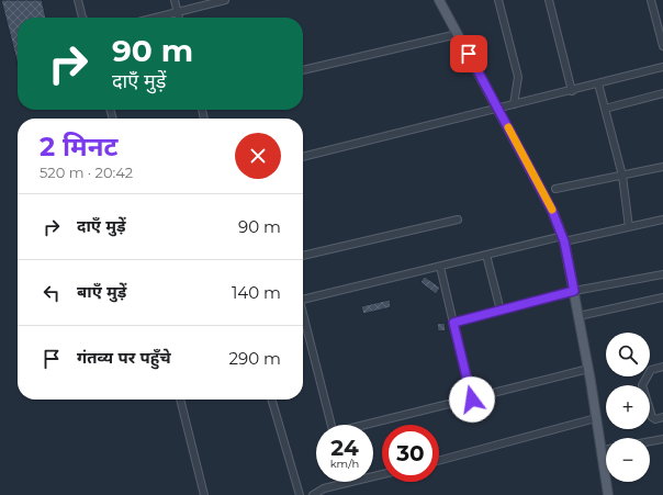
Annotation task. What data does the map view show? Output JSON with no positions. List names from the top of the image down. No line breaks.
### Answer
{"page":{"turn":["90 m","दाएँ मुड़ें"],"heading":["2 मिनट","520 m · 20:42"],"list":[{"name":"दाएँ मुड़ें","value":"90 m"},{"name":"बाएँ मुड़ें","value":"140 m"},{"name":"गंतव्य पर पहुँचे","value":"290 m"}],"map_buttons":["+","−"],"speed":"24 km/h","limit":"30"}}
